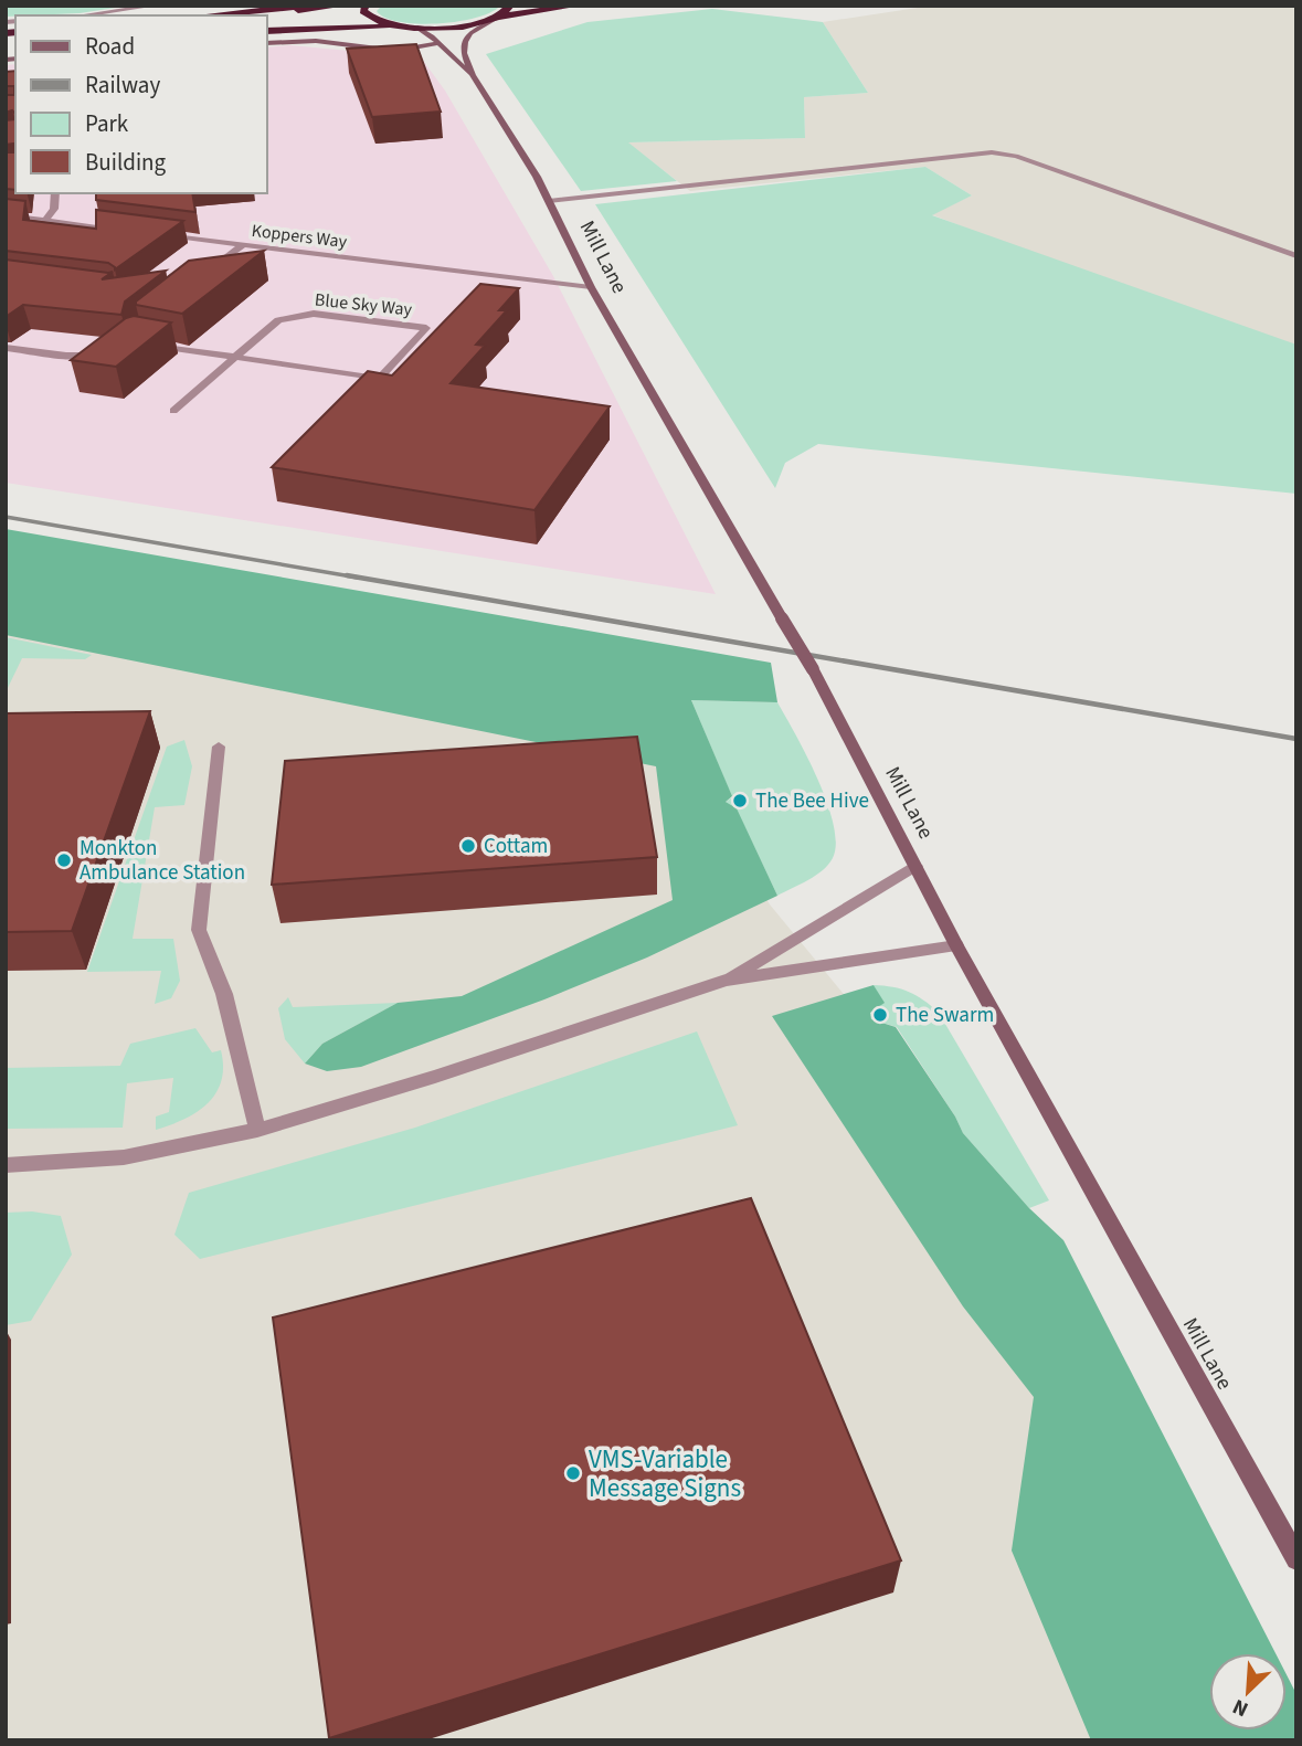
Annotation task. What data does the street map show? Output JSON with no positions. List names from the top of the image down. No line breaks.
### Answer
{"streets":{"main road":["Mill Lane"],"street":["Koppers Way","Blue Sky Way"]},"crossings":[["Koppers Way","Mill Lane"]],"places":["The Bee Hive","Cottam","Monkton Ambulance Station","The Swarm","VMS-Variable Message Signs"],"legend":["Road","Railway","Park","Building"],"north":"bottom left"}
